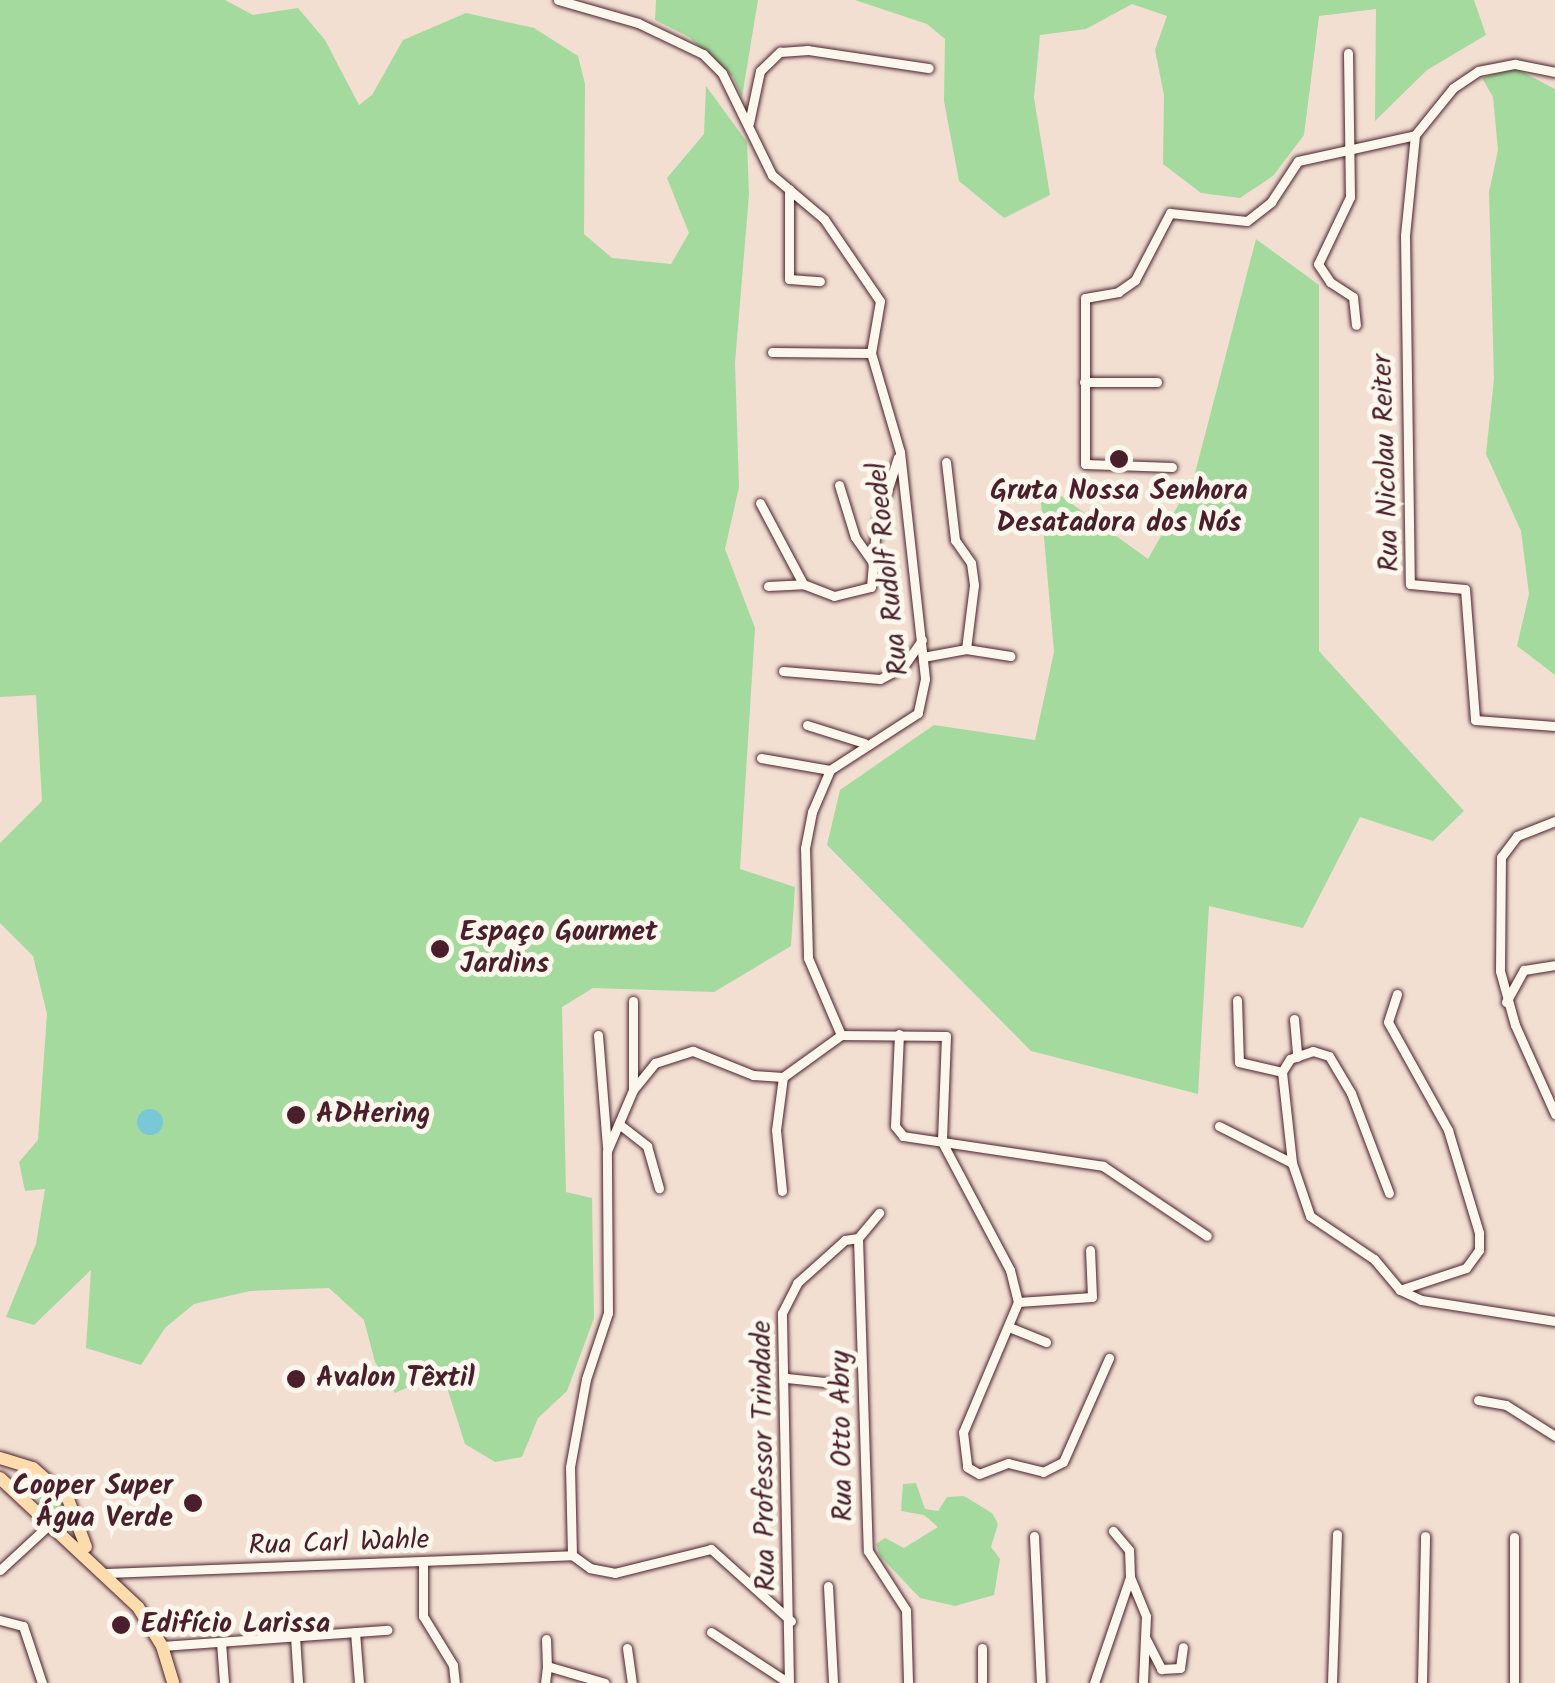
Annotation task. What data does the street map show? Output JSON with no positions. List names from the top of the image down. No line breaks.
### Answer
{"streets":{"street":["Rua Nicolau Reiter","Rua Rudolf Roedel","Rua Otto Abry","Rua Professor Trindade","Rua Carl Wahle"]},"crossings":[["Rua Otto Abry","Rua Professor Trindade"]],"places":["Gruta Nossa Senhora Desatadora dos Nós","Espaço Gourmet Jardins","ADHering","Avalon Têxtil","Cooper Super Água Verde","Edifício Larissa"]}
